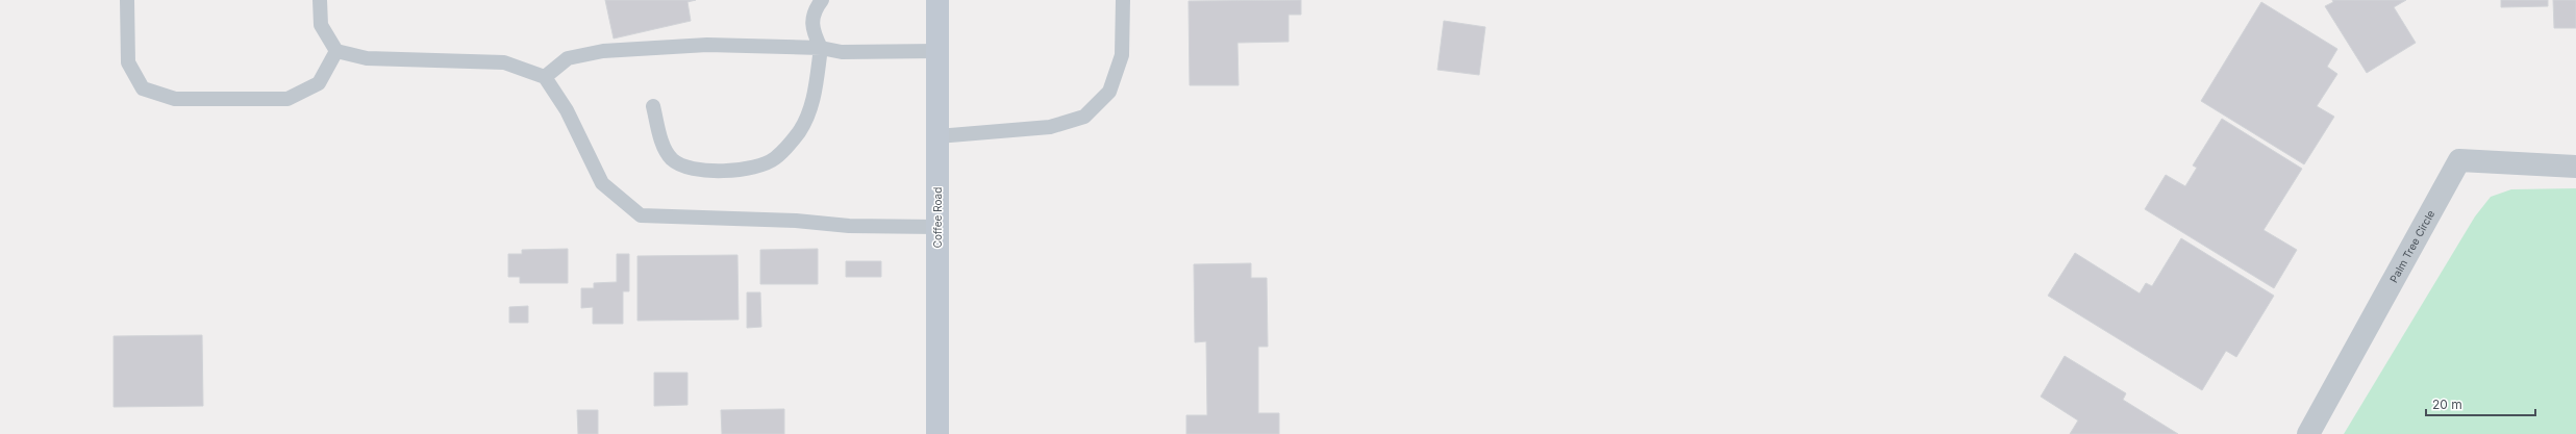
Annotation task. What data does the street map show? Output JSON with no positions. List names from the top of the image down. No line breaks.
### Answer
{"streets":{"main road":["Coffee Road"],"street":["Palm Tree Circle"]},"scale_bar":"20 m"}
